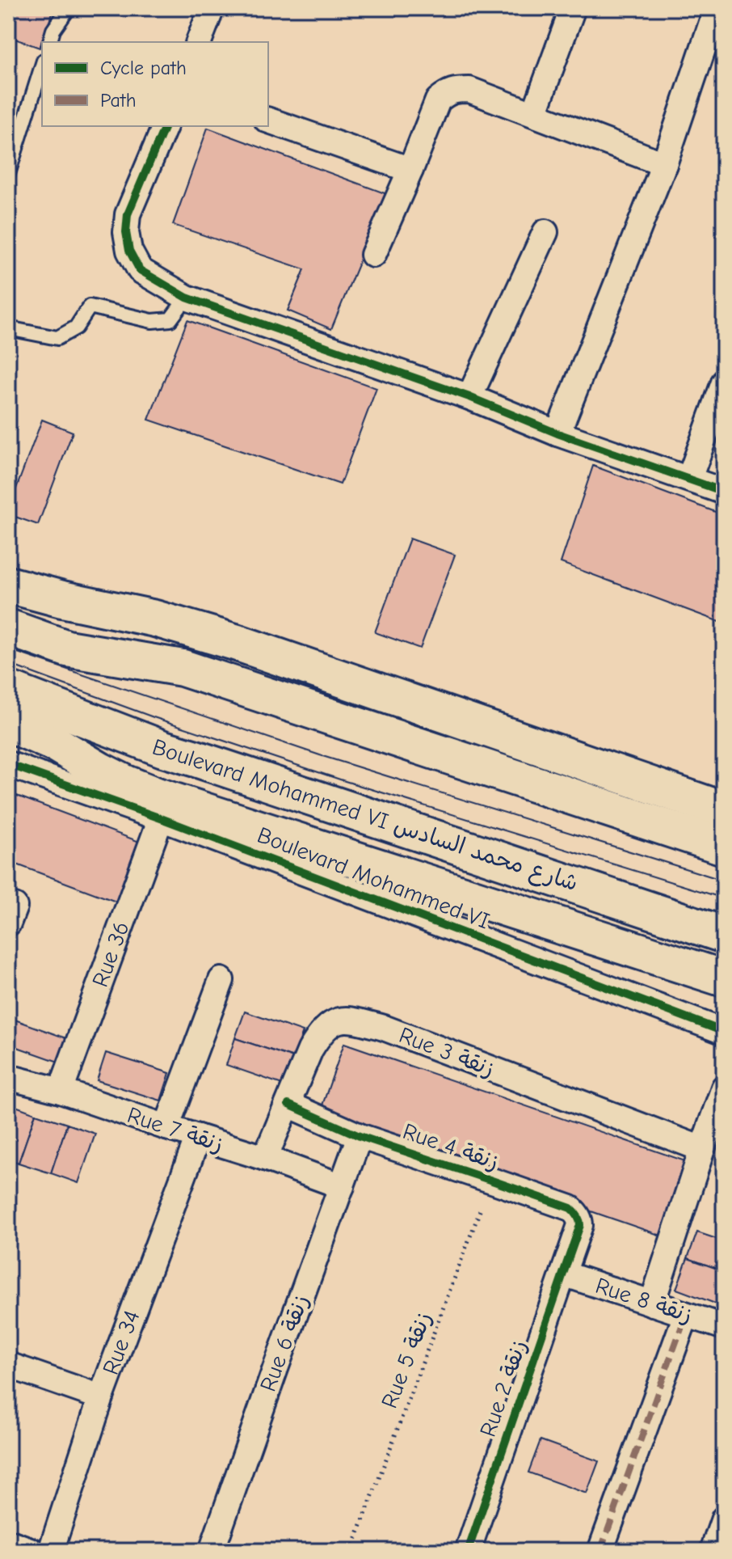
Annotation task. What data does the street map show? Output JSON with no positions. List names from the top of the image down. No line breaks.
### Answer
{"streets":{"main road":["Boulevard Mohammed VI شارع محمد السادس","Boulevard Mohammed VI"],"street":["Rue 36","Rue 3 زنقة","Rue 7 زنقة","Rue 4 زنقة","Rue 8 زنقة","Rue 34","Rue 6 زنقة","Rue 2 زنقة"],"path":["Rue 5 زنقة"]},"crossings":[["Boulevard Mohammed VI","Rue 36"],["Rue 36","Rue 7 زنقة"],["Rue 3 زنقة","Rue 7 زنقة"],["Rue 3 زنقة","Rue 4 زنقة"],["Rue 7 زنقة","Rue 34"],["Rue 7 زنقة","Rue 6 زنقة"],["Rue 4 زنقة","Rue 6 زنقة"],["Rue 4 زنقة","Rue 5 زنقة"],["Rue 4 زنقة","Rue 2 زنقة"],["Rue 8 زنقة","Rue 2 زنقة"]],"legend":["Cycle path","Path"]}
